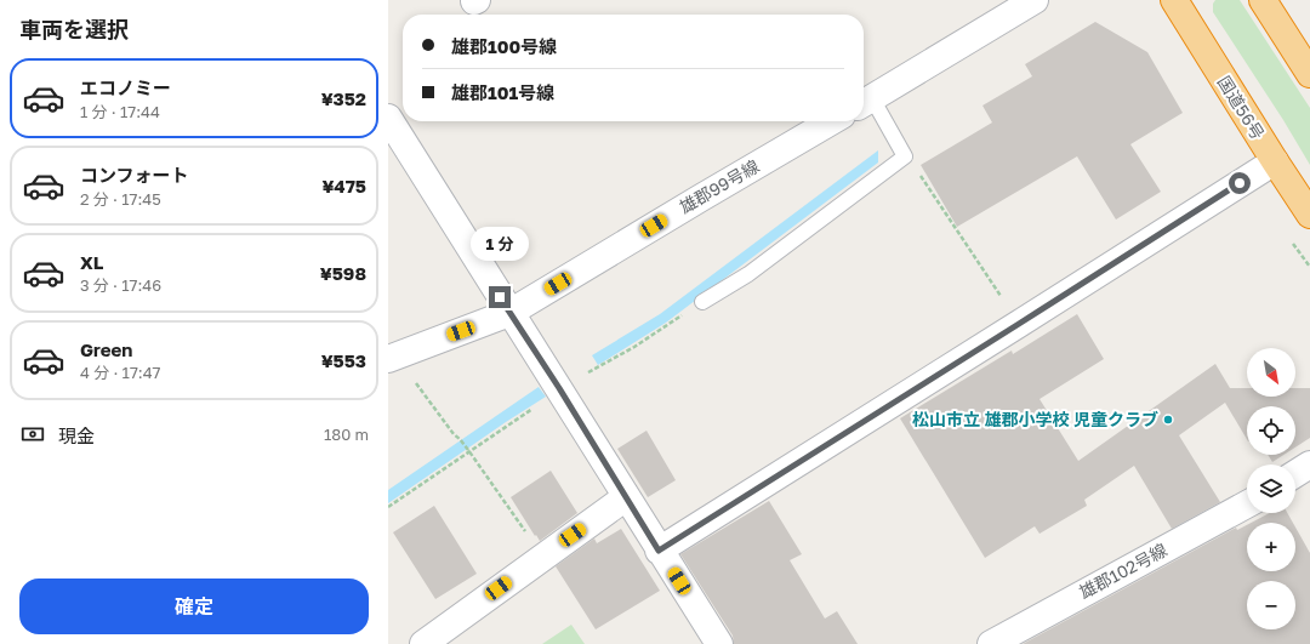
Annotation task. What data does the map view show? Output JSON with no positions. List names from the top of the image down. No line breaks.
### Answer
{"streets":{"highway":["国道56号"],"street":["雄郡99号線","雄郡102号線"]},"places":["松山市立 雄郡小学校 児童クラブ"],"north":"bottom right","page":{"heading":"車両を選択","banner":["雄郡100号線","雄郡101号線"],"list":[{"name":"エコノミー","note":"1 分 · 17:44","value":"¥352"},{"name":"コンフォート","note":"2 分 · 17:45","value":"¥475"},{"name":"XL","note":"3 分 · 17:46","value":"¥598"},{"name":"Green","note":"4 分 · 17:47","value":"¥553"}],"bubble":"1 分","map_buttons":["+","−"],"pay":["現金","180 m"],"buttons":"確定"}}
